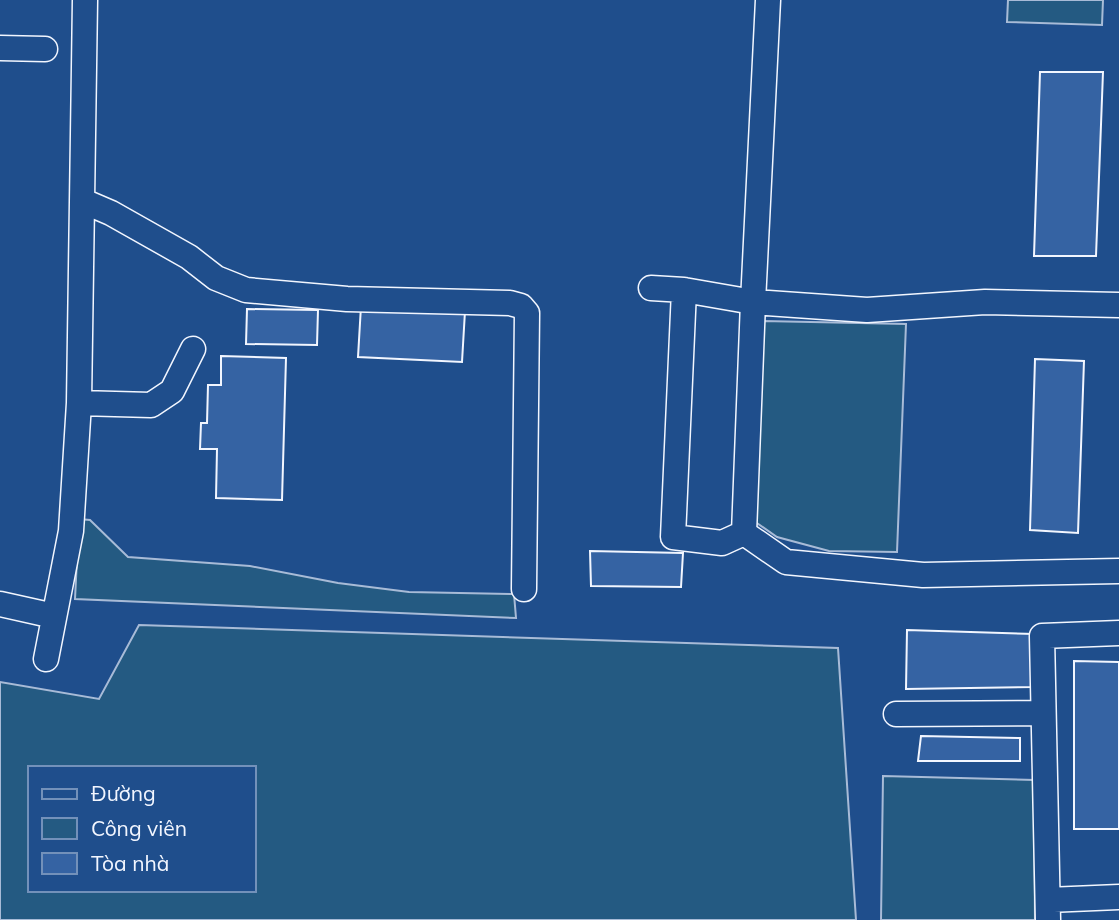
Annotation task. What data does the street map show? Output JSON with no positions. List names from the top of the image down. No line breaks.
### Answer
{"legend":["Đường","Công viên","Tòa nhà"]}
